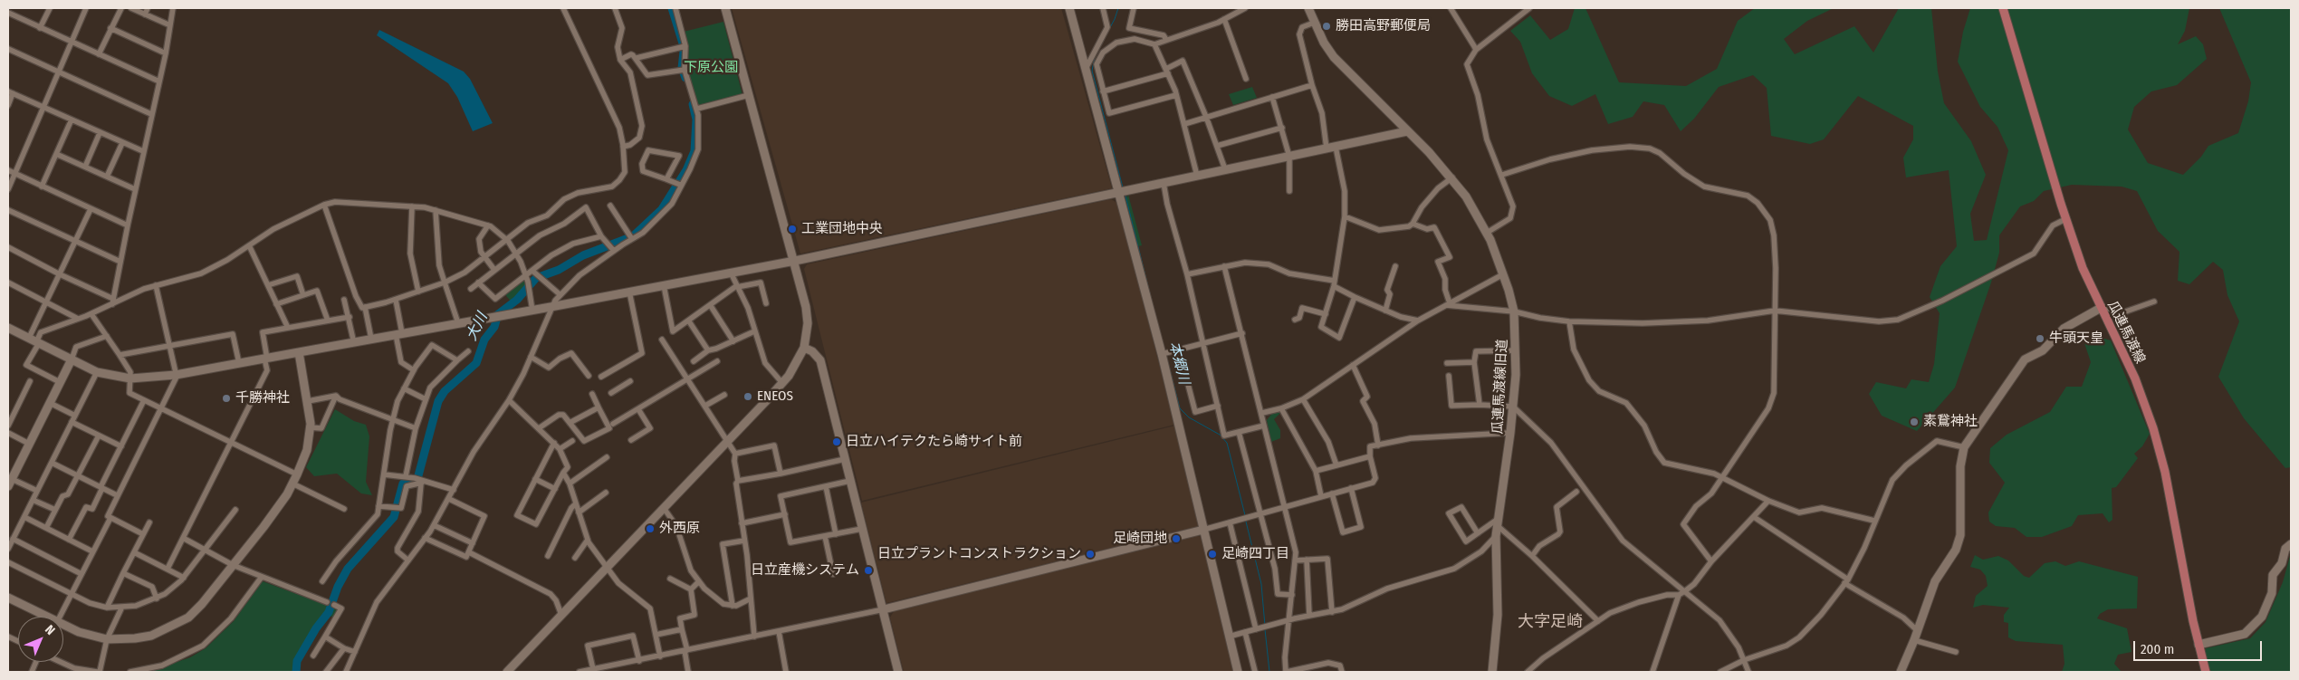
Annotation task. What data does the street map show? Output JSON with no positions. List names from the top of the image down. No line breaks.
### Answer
{"streets":{"main road":["瓜連馬渡線"],"street":["瓜連馬渡線旧道"]},"districts":["大字足崎"],"water":["大川","本郷川"],"parks":["下原公園"],"places":["勝田高野郵便局","工業団地中央","牛頭天皇","ENEOS","千勝神社","素鵞神社","日立ハイテクたら崎サイト前","外西原","足崎団地","日立プラントコンストラクション","足崎四丁目","日立産機システム"],"scale_bar":"200 m","north":"top right"}
